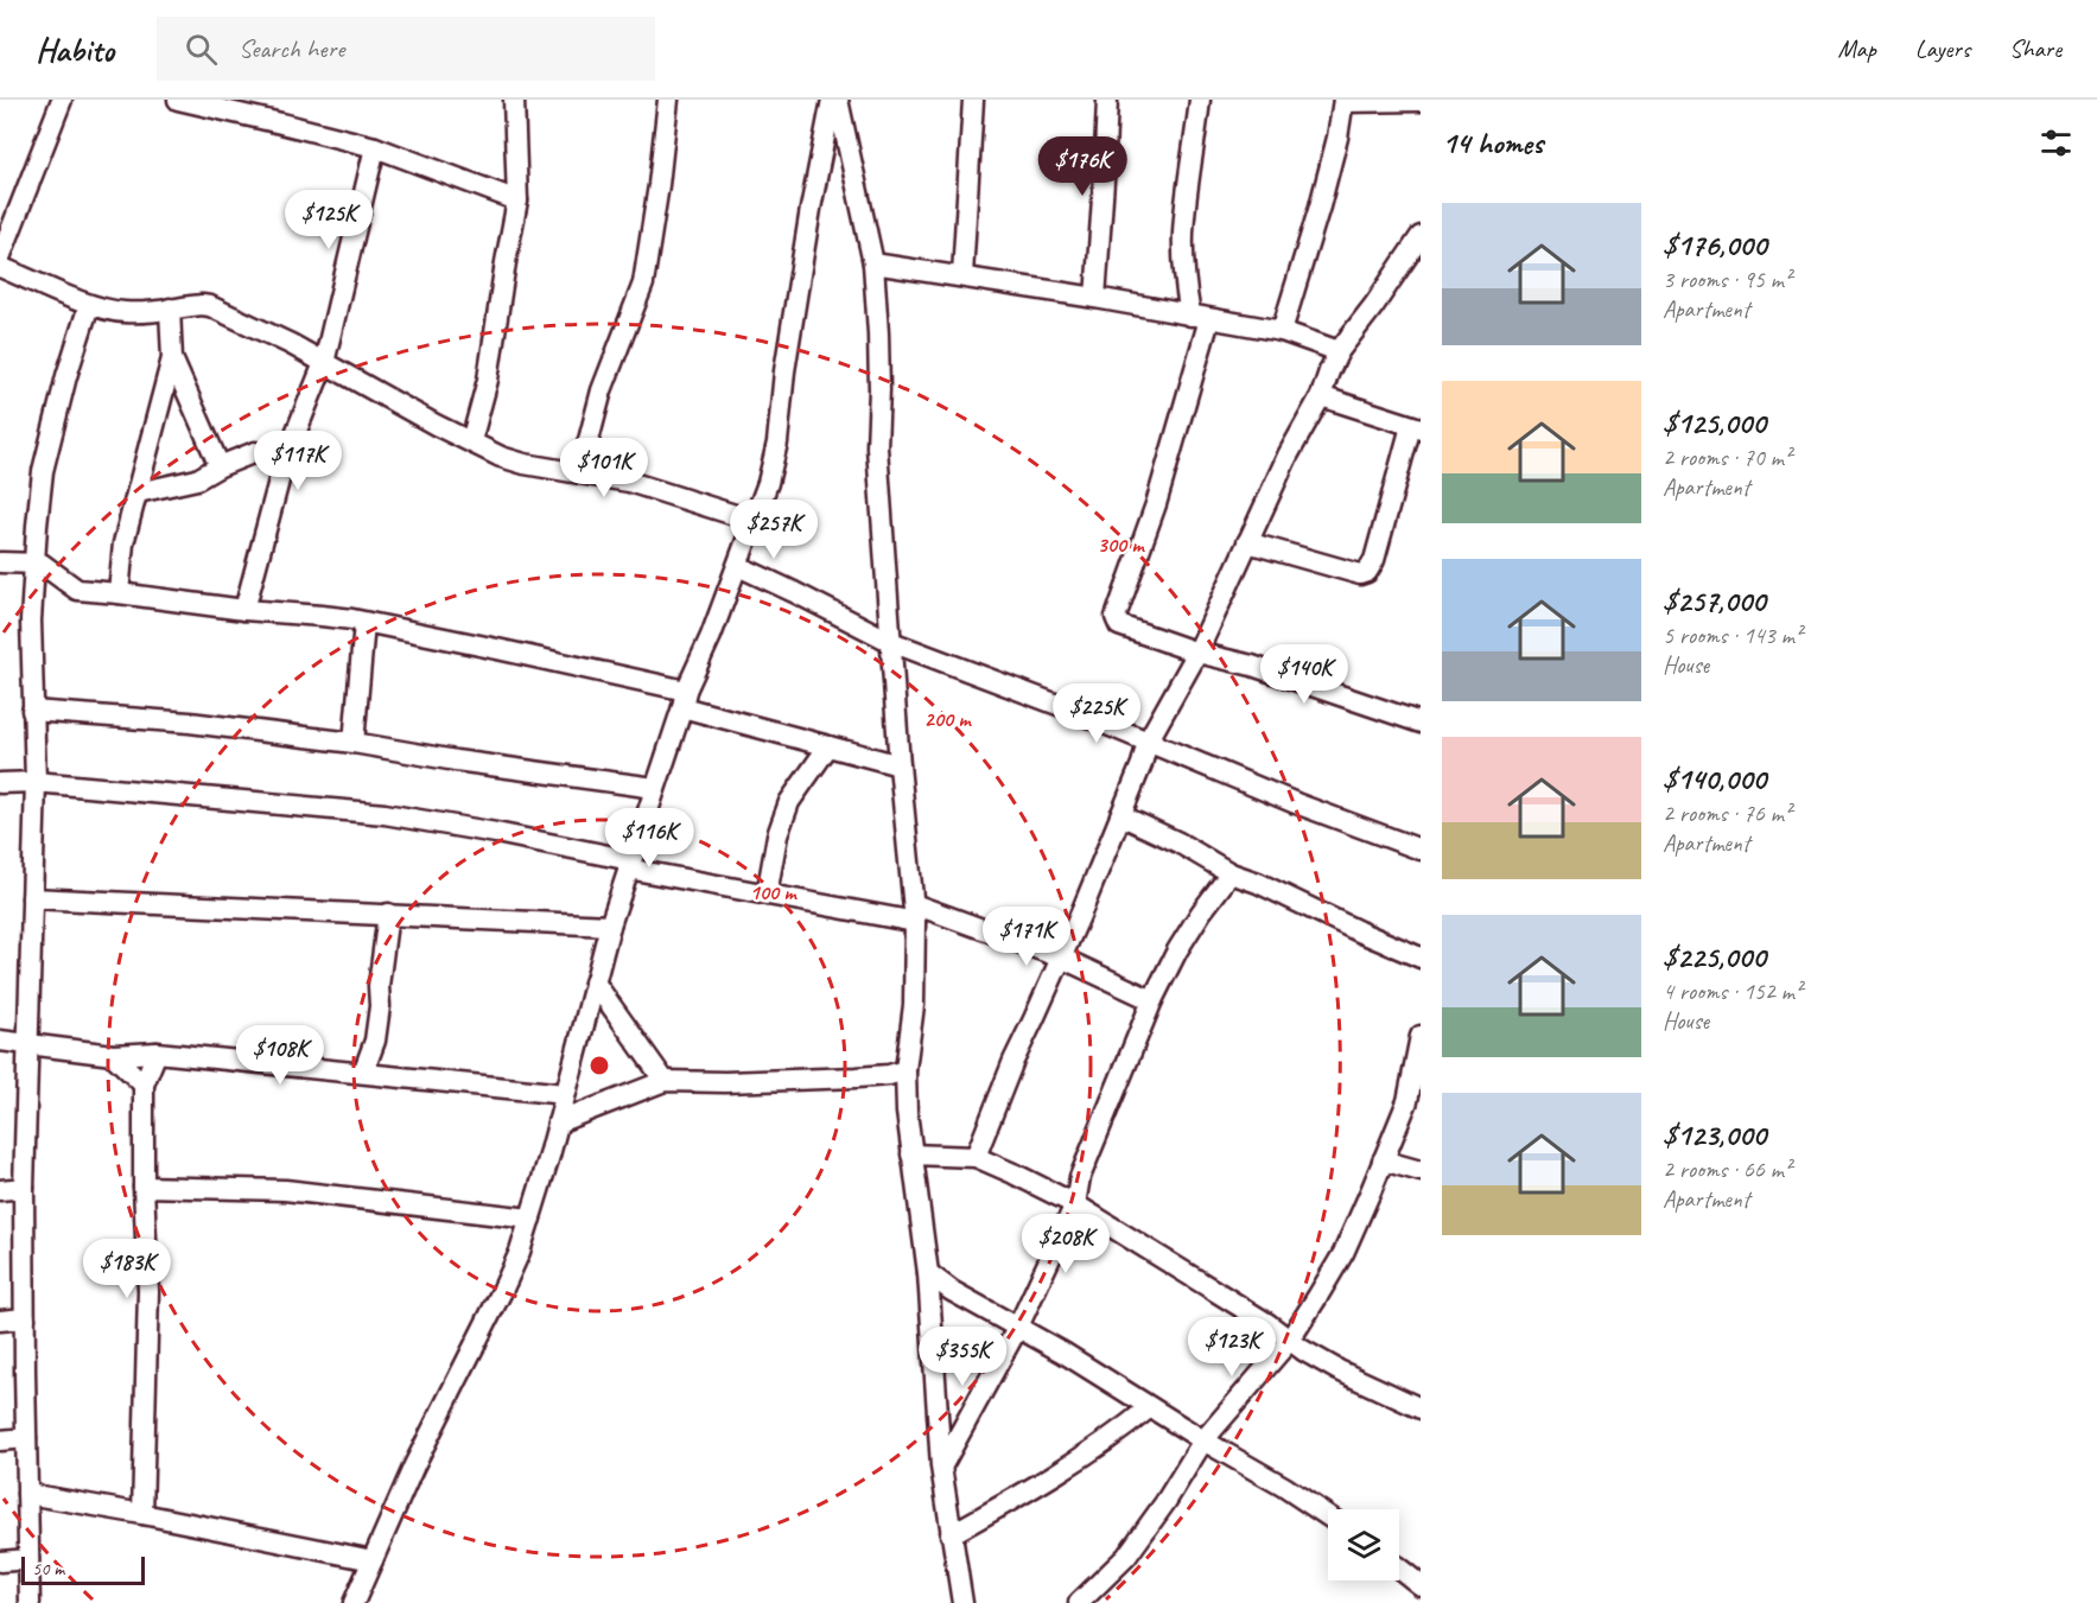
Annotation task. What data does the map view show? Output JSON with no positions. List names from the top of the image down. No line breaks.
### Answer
{"scale_bar":"50 m","page":{"header":"Habito","search":"Search here","nav":["Map","Layers","Share"],"heading":"14 homes","price":["$176K","$125K","$117K","$101K","$257K","$140K","$225K","$116K","$171K","$108K","$208K","$183K","$123K","$355K"],"list":[{"name":"$176,000","note":"3 rooms · 95 m² · Apartment"},{"name":"$125,000","note":"2 rooms · 70 m² · Apartment"},{"name":"$257,000","note":"5 rooms · 143 m² · House"},{"name":"$140,000","note":"2 rooms · 76 m² · Apartment"},{"name":"$225,000","note":"4 rooms · 152 m² · House"},{"name":"$123,000","note":"2 rooms · 66 m² · Apartment"}],"scale":"50 m"},"rings":["300 m","200 m","100 m"]}
